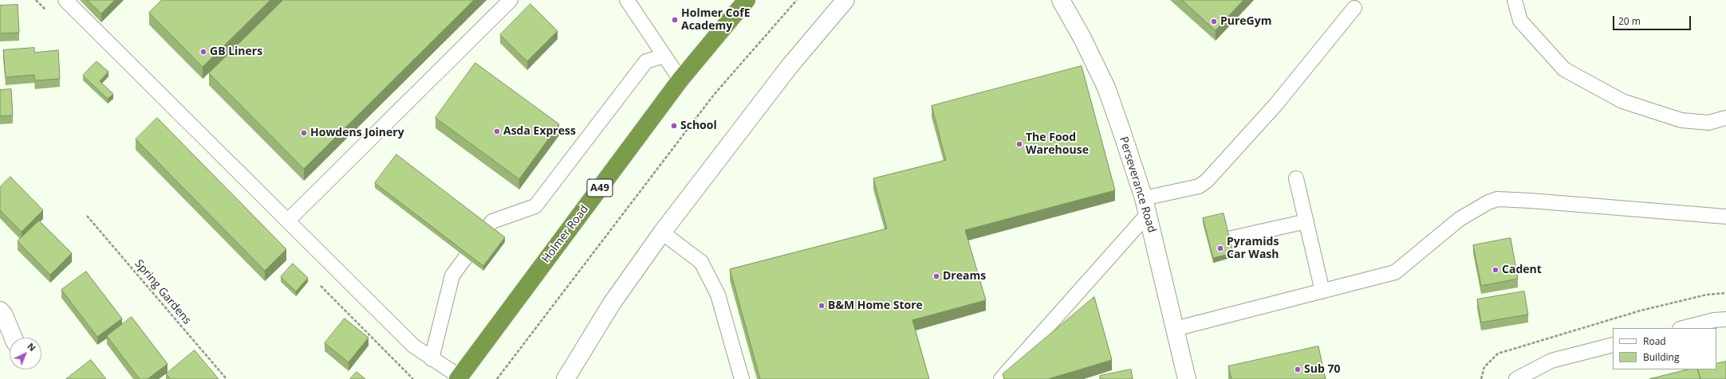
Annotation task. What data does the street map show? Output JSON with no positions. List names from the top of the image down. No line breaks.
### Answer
{"streets":{"highway":["A49","Holmer Road"],"street":["Perseverance Road"],"path":["Spring Gardens"]},"places":["Holmer CofE Academy","PureGym","GB Liners","School","Asda Express","Howdens Joinery","The Food Warehouse","Pyramids Car Wash","Cadent","Dreams","B&M Home Store","Sub 70"],"legend":["Road","Building"],"scale_bar":"20 m","north":"top right"}
